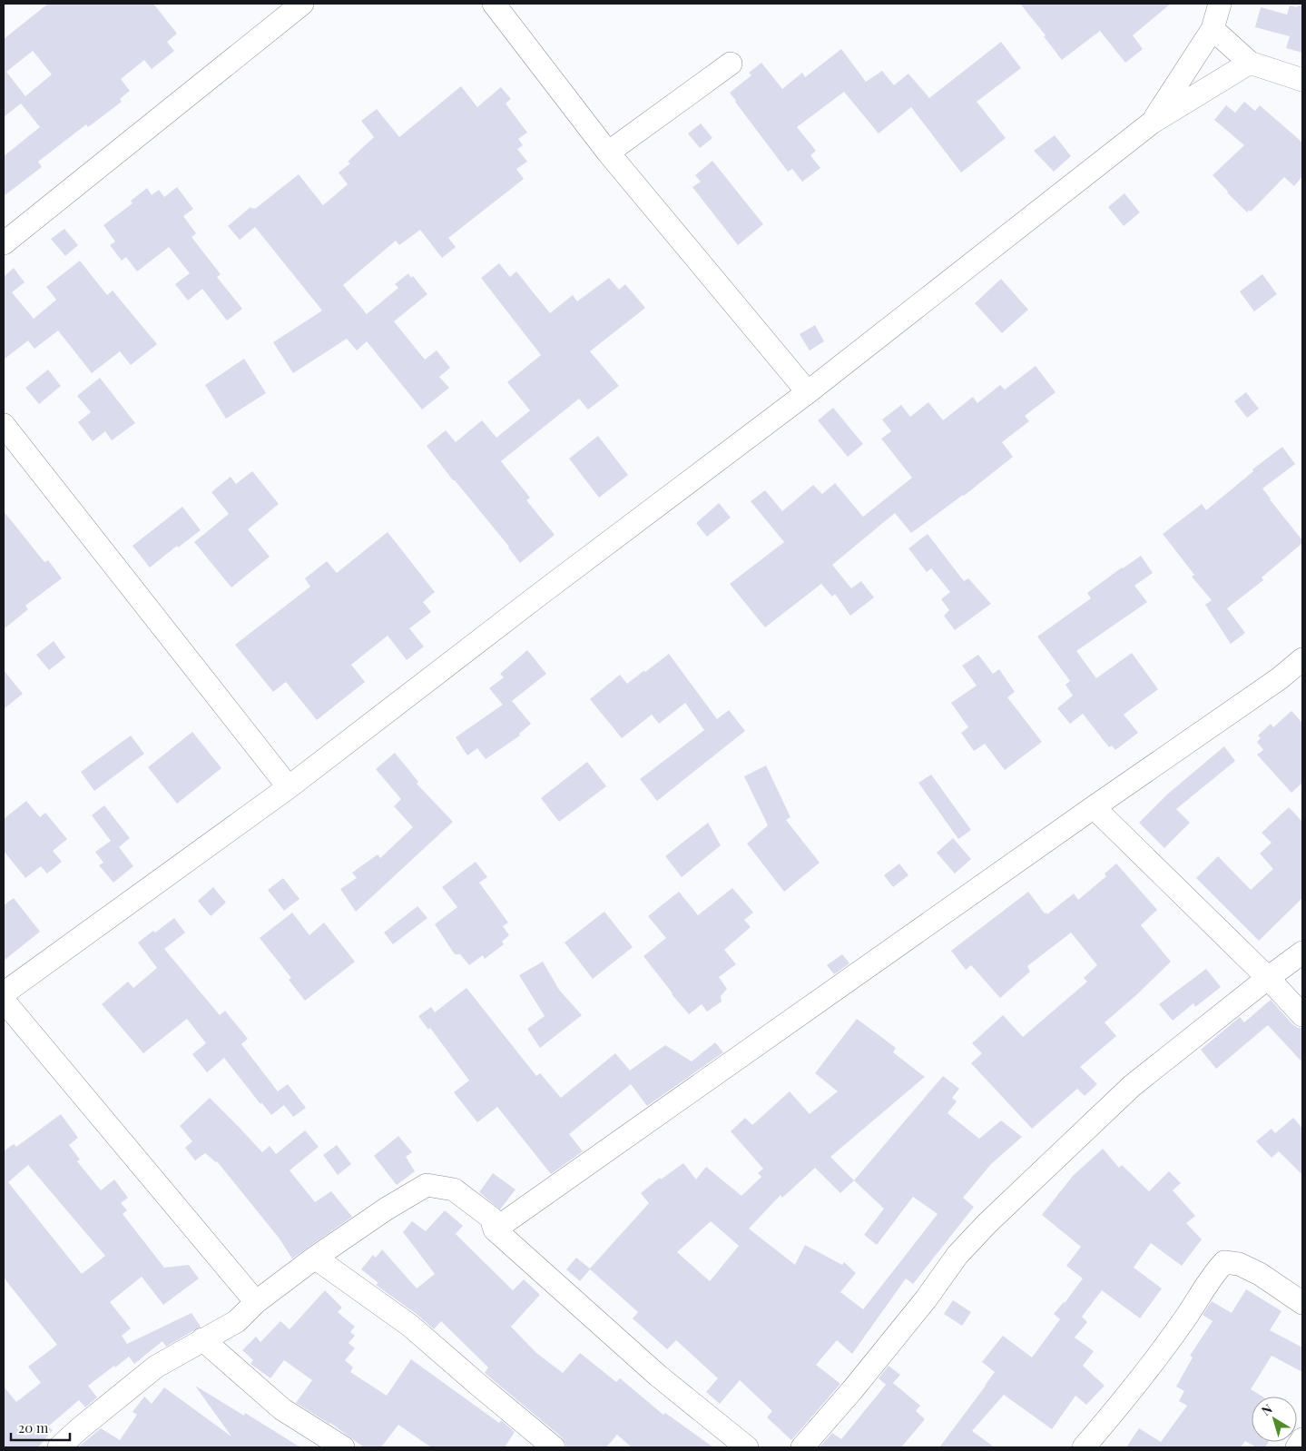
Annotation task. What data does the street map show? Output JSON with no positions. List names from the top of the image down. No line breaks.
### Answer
{"scale_bar":"20 m","north":"top left"}
